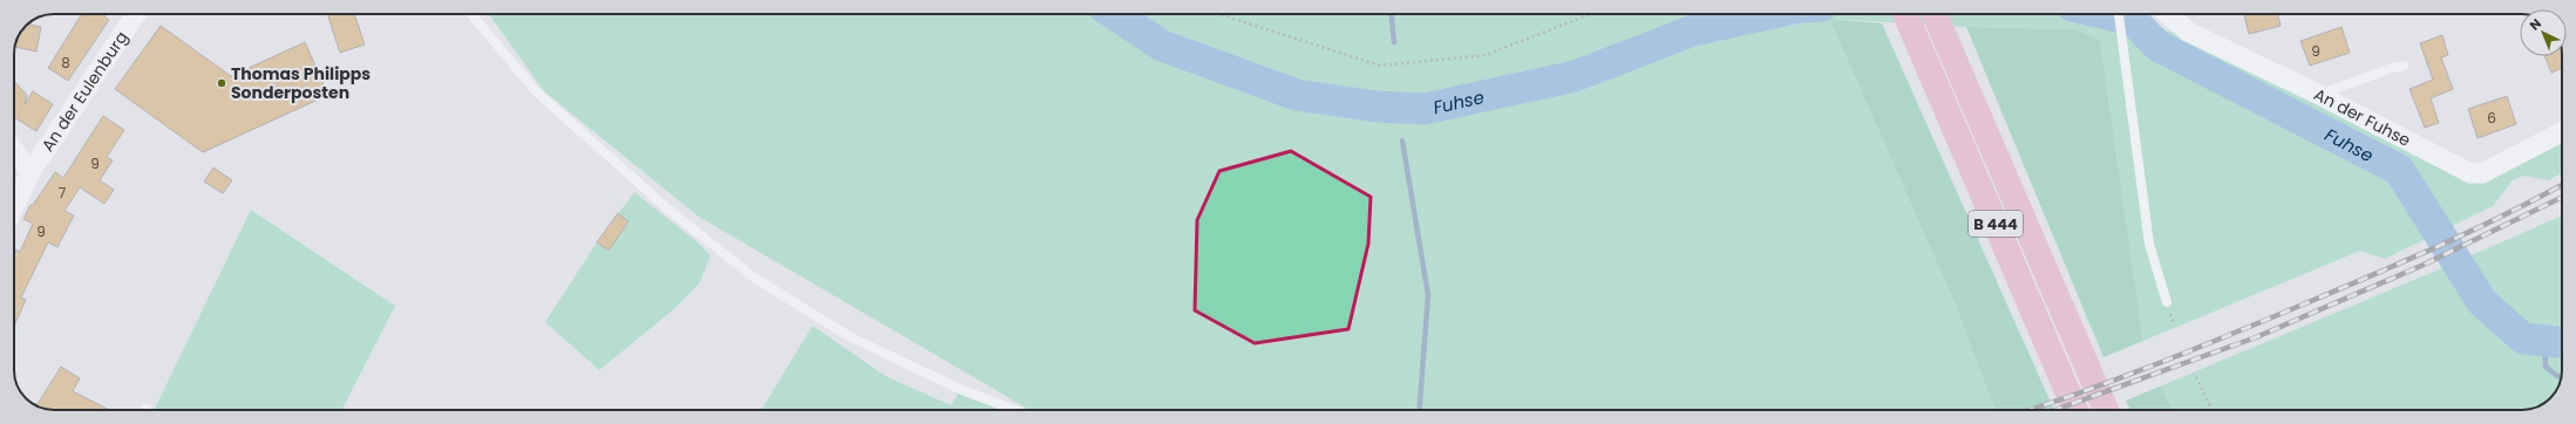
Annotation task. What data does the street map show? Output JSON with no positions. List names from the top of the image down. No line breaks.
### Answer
{"streets":{"highway":["B 444"],"street":["An der Eulenburg","An der Fuhse"]},"water":["Fuhse"],"places":["Thomas Philipps Sonderposten"],"house_numbers":["9","8","6","9","7","9"],"north":"top left"}
